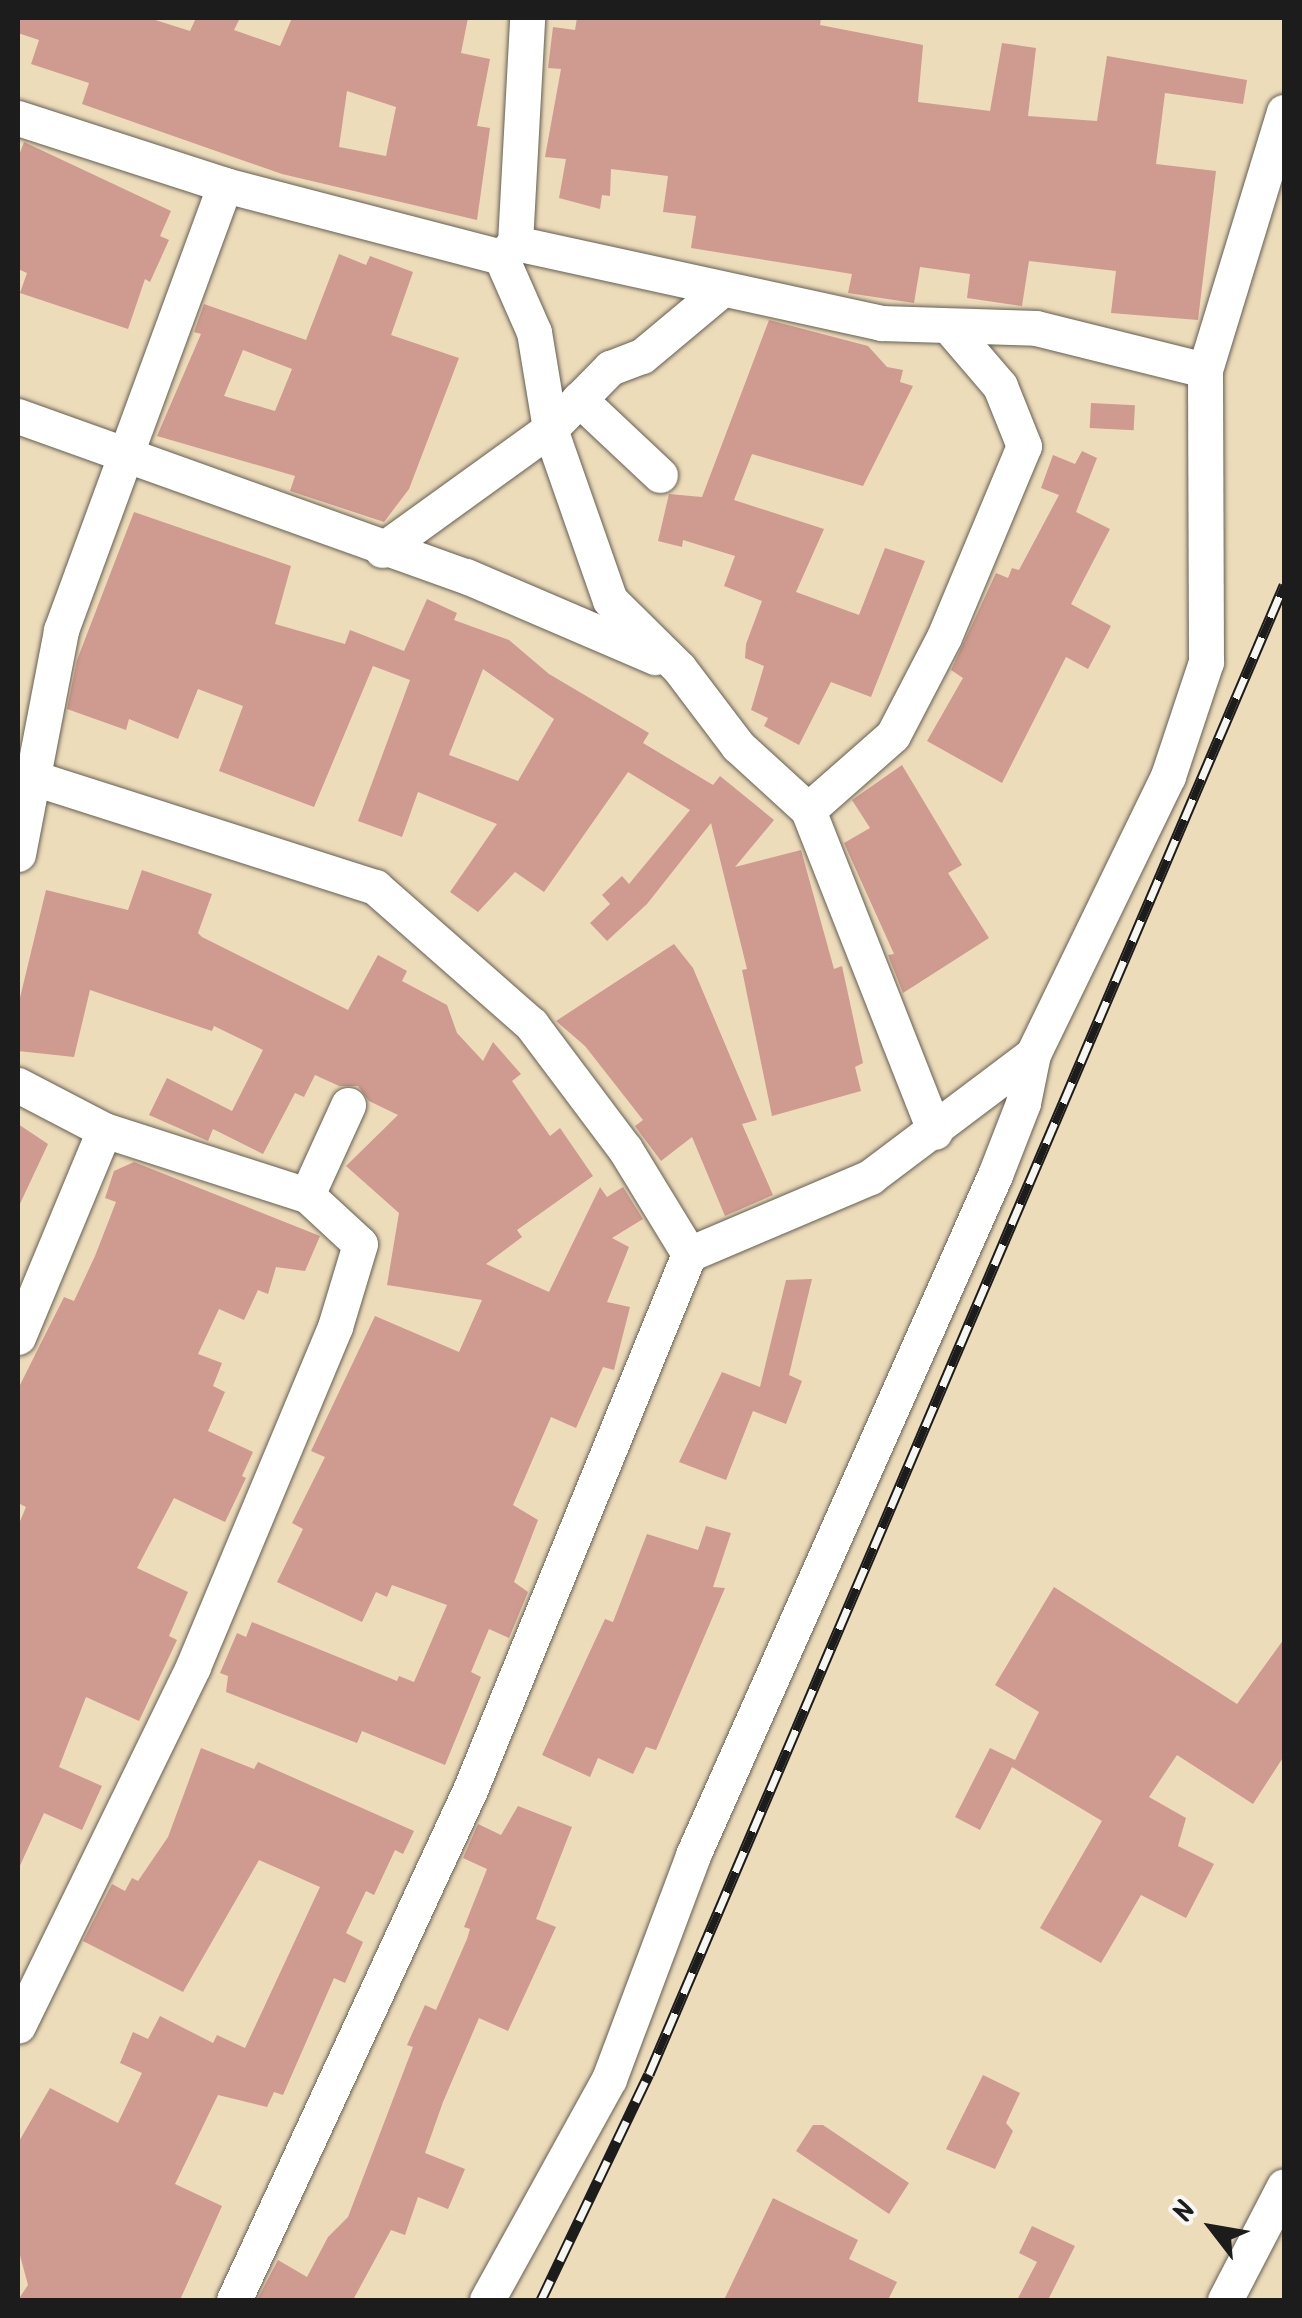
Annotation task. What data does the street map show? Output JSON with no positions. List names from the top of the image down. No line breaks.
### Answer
{"north":"top left"}
